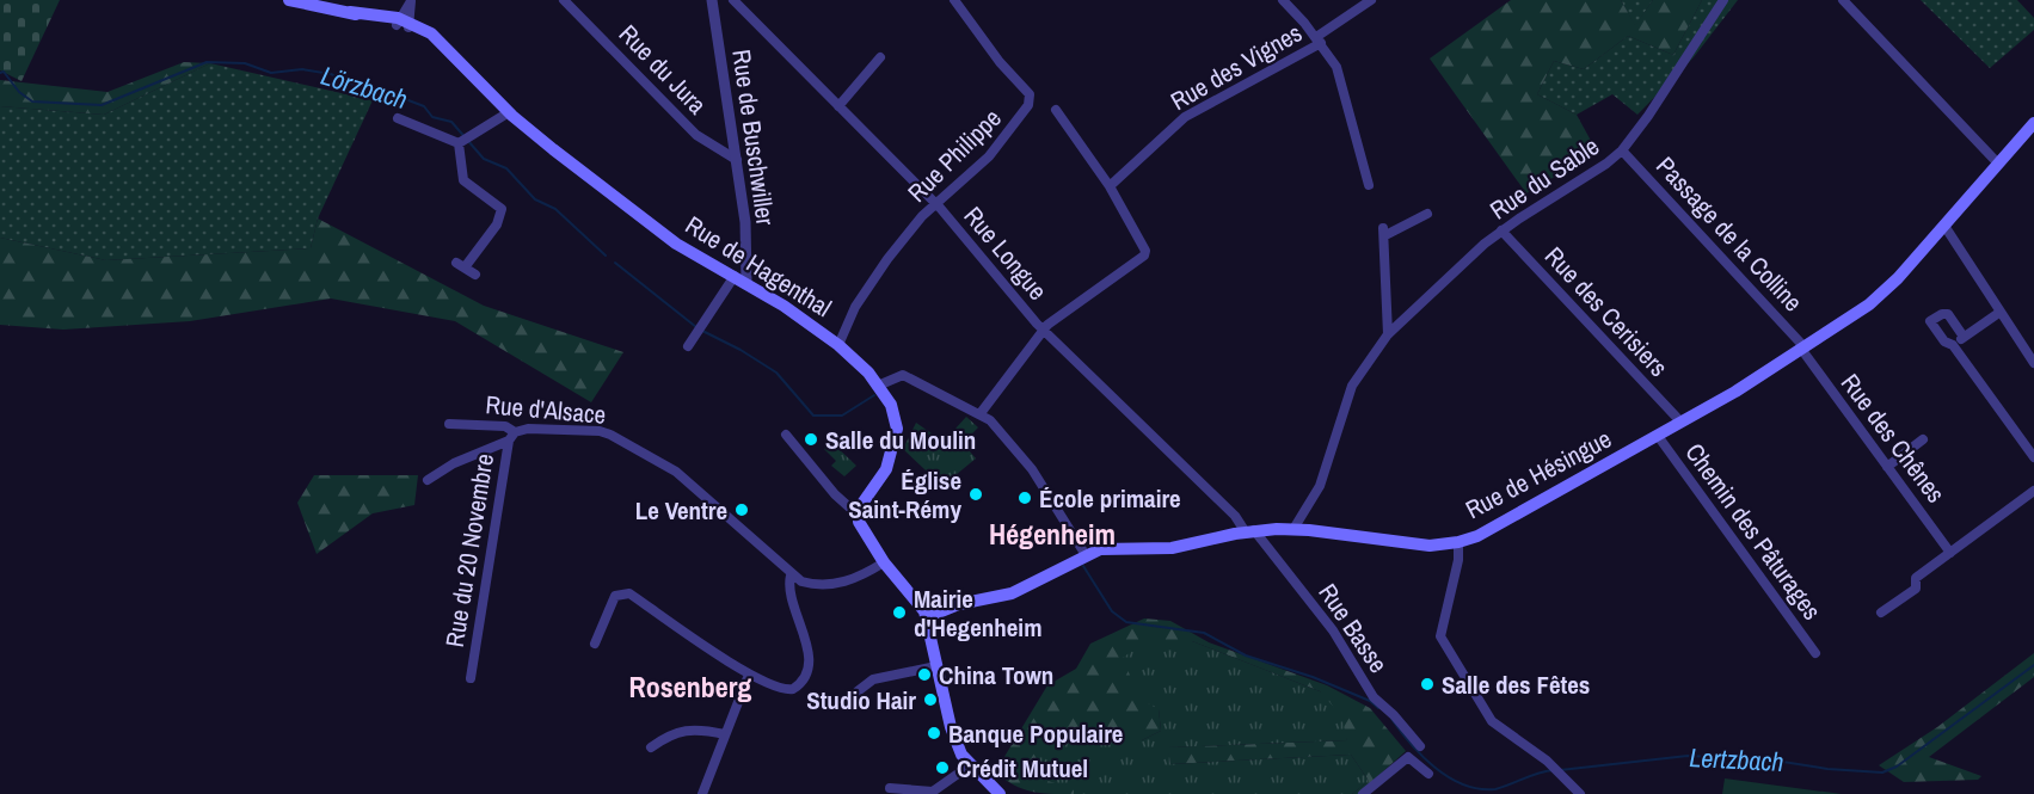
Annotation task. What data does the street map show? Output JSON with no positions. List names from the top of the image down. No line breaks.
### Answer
{"streets":{"main road":["Rue de Hagenthal","Rue de Hésingue"],"street":["Rue des Vignes","Rue du Jura","Rue de Buschwiller","Rue Philippe","Rue du Sable","Passage de la Colline","Rue Longue","Rue des Cerisiers","Rue d'Alsace","Rue des Chênes","Chemin des Pâturages","Rue du 20 Novembre","Rue Basse"]},"crossings":[["Rue du Jura","Rue de Buschwiller"],["Rue de Buschwiller","Rue de Hagenthal"],["Rue Philippe","Rue Longue"],["Rue Philippe","Rue de Hagenthal"],["Rue du Sable","Passage de la Colline"],["Rue du Sable","Rue des Cerisiers"],["Rue du Sable","Rue de Hésingue"],["Passage de la Colline","Rue des Chênes"],["Passage de la Colline","Rue de Hésingue"],["Rue Longue","Rue de Hésingue"],["Rue Longue","Rue Basse"],["Rue des Cerisiers","Rue de Hésingue"],["Rue d'Alsace","Rue du 20 Novembre"],["Rue des Chênes","Rue de Hésingue"],["Rue de Hésingue","Chemin des Pâturages"],["Rue de Hésingue","Rue Basse"]],"districts":["Hégenheim","Rosenberg"],"water":["Lörzbach","Lertzbach"],"places":["Salle du Moulin","Église Saint-Rémy","École primaire","Le Ventre","Mairie d'Hegenheim","China Town","Salle des Fêtes","Studio Hair","Banque Populaire","Crédit Mutuel"]}
